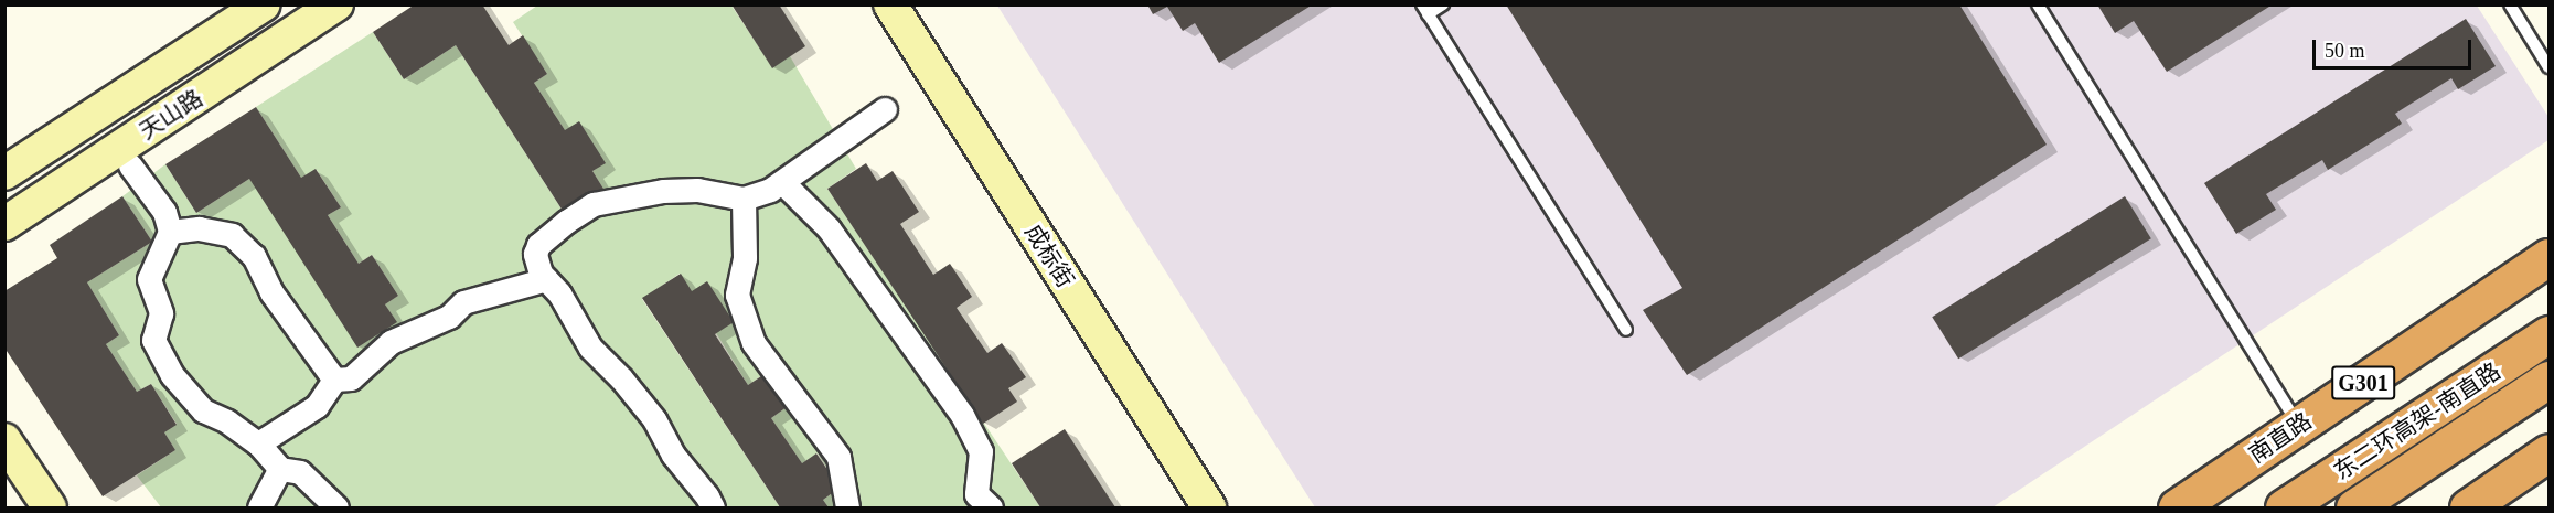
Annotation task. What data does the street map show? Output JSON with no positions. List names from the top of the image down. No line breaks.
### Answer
{"streets":{"highway":["G301","东二环高架-南直路","南直路"],"street":["天山路","成标街"]},"scale_bar":"50 m"}
